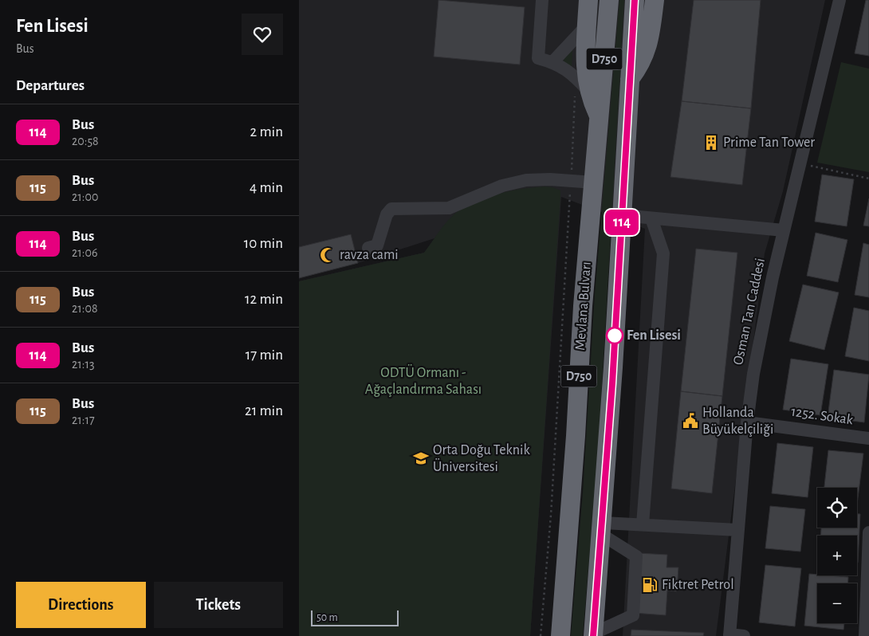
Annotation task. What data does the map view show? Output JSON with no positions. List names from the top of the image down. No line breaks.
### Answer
{"streets":{"highway":["D750","Mevlana Bulvarı"],"street":["Osman Tan Caddesi","1252. Sokak"]},"crossings":[["Osman Tan Caddesi","1252. Sokak"]],"parks":["ODTÜ Ormanı - Ağaçlandırma Sahası"],"places":{"building":["Prime Tan Tower"],"mosque":["ravza cami"],"other":["Fen Lisesi"],"public building":["Hollanda Büyükelçiliği"],"school or university":["Orta Doğu Teknik Üniversitesi"],"fuel station":["Fiktret Petrol"]},"lines":["bus line 114"],"scale_bar":"50 m","page":{"heading":[["Fen Lisesi","Bus"],"Departures"],"on_map":"114","list":[{"mark":"114","name":"Bus","note":"20:58","value":"2 min"},{"mark":"115","name":"Bus","note":"21:00","value":"4 min"},{"mark":"114","name":"Bus","note":"21:06","value":"10 min"},{"mark":"115","name":"Bus","note":"21:08","value":"12 min"},{"mark":"114","name":"Bus","note":"21:13","value":"17 min"},{"mark":"115","name":"Bus","note":"21:17","value":"21 min"}],"map_buttons":["+","−"],"buttons":["Directions","Tickets"],"scale":"50 m"}}
